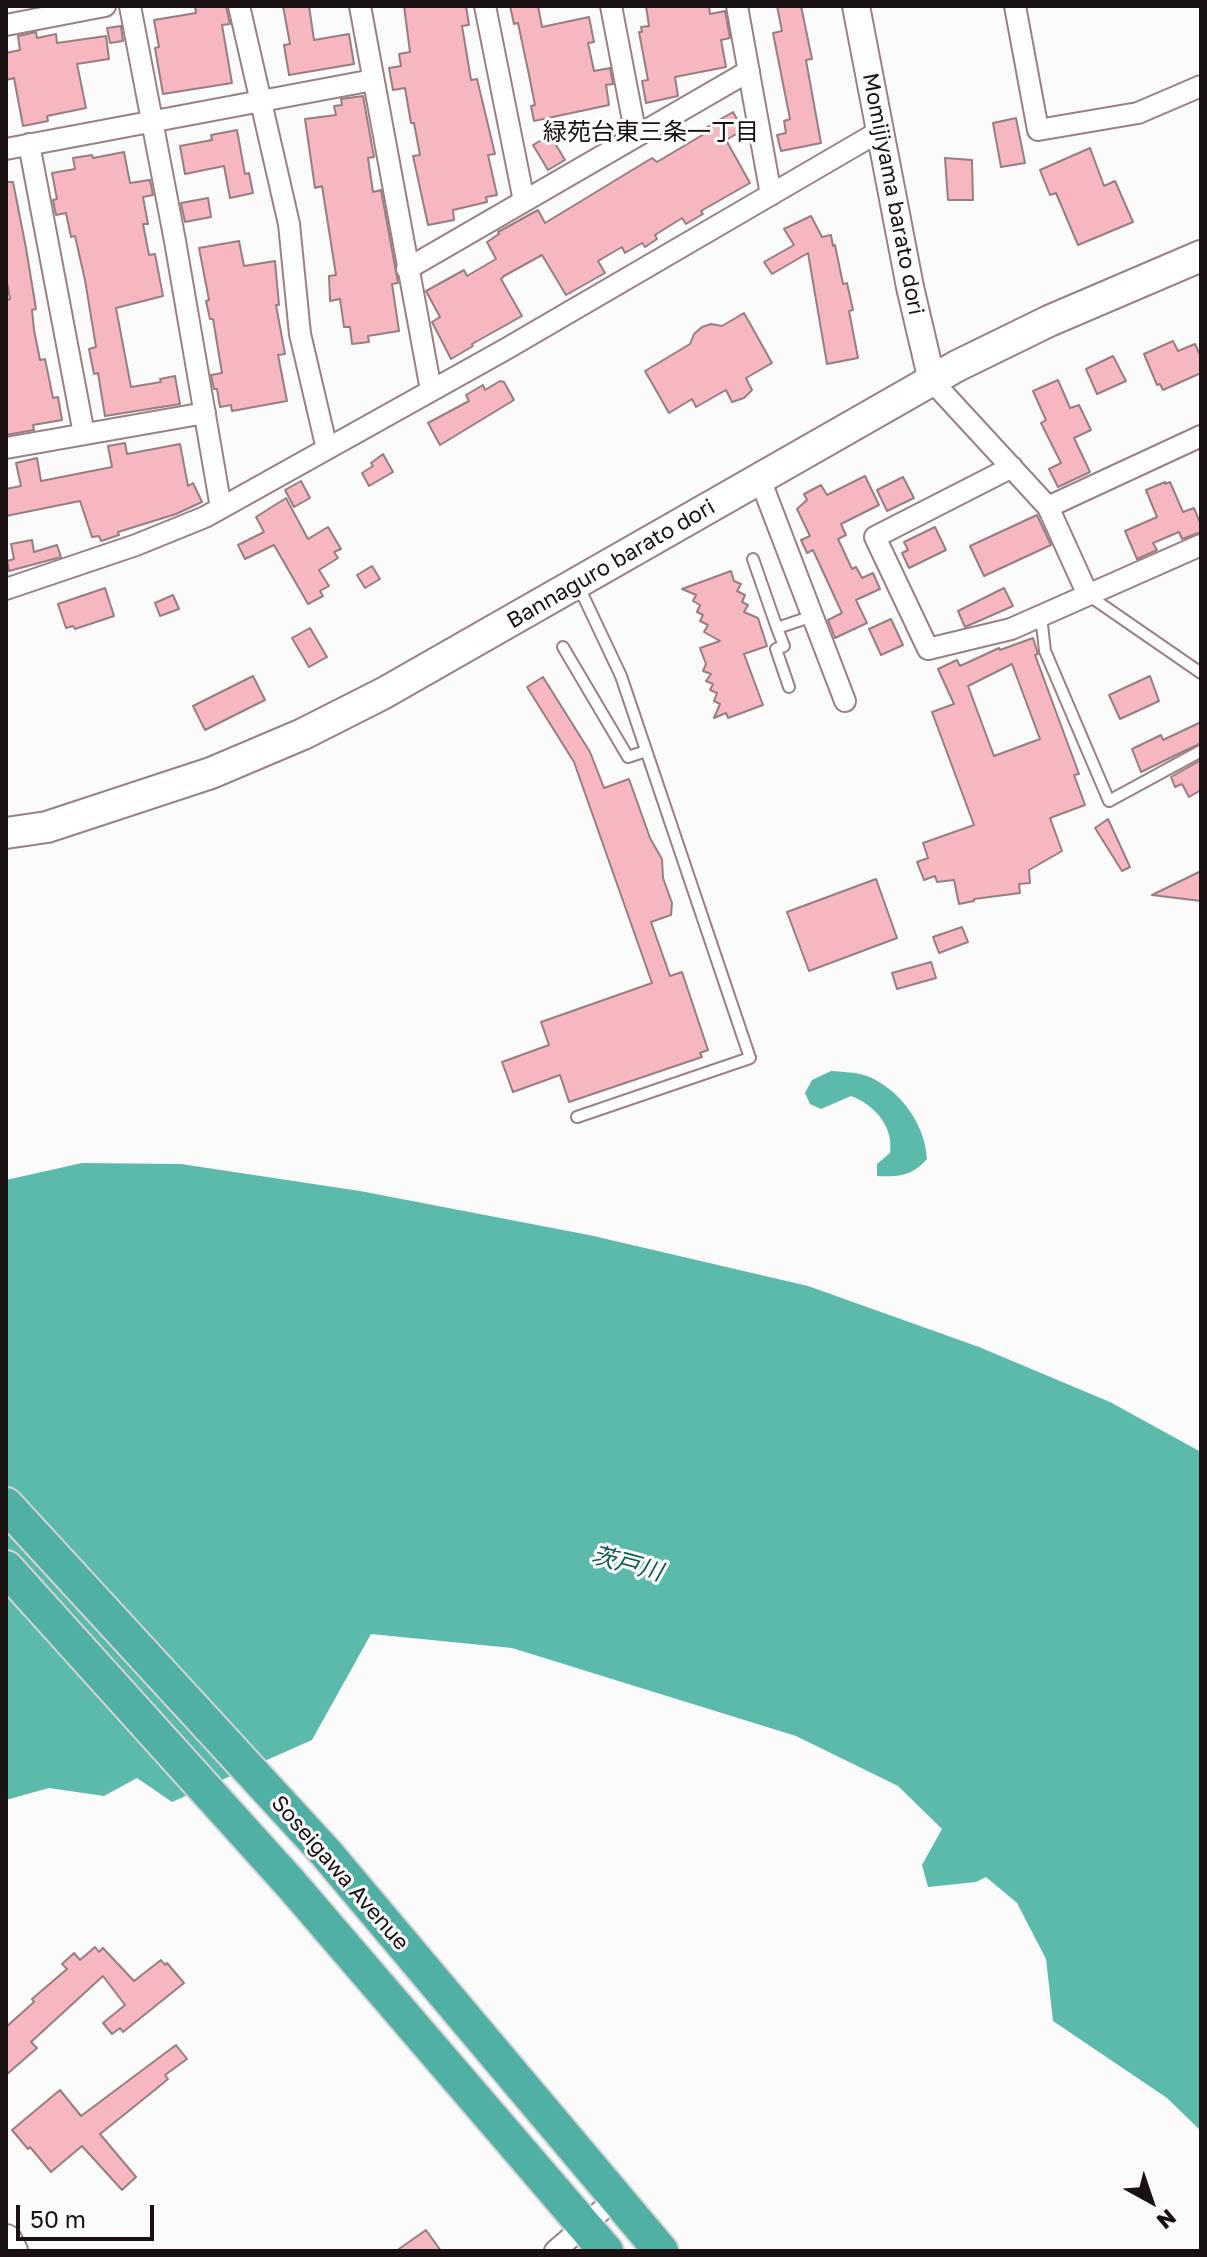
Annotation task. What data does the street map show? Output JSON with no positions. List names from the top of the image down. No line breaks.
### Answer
{"streets":{"highway":["Soseigawa Avenue"],"main road":["Bannaguro barato dori"],"street":["Momijiyama barato dori"]},"crossings":[["Momijiyama barato dori","Bannaguro barato dori"]],"districts":["緑苑台東三条一丁目"],"water":["茨戸川"],"scale_bar":"50 m","north":"bottom right"}
